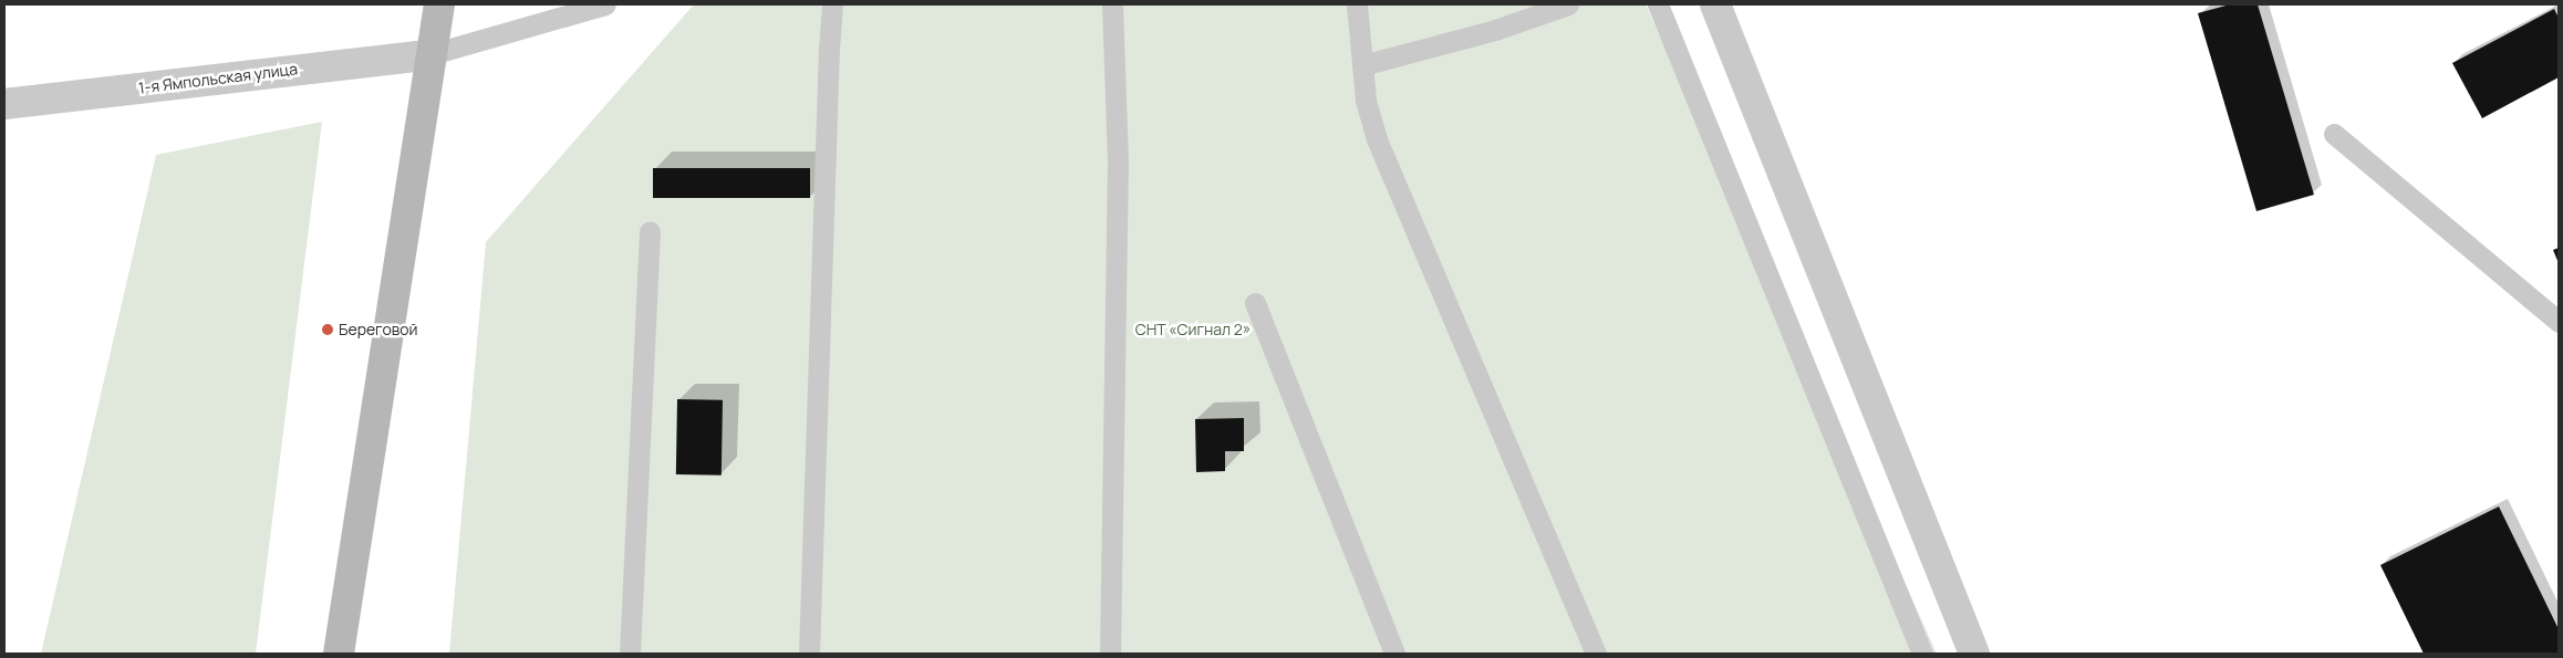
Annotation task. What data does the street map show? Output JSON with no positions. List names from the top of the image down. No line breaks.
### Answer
{"streets":{"street":["1-я Ямпольская улица"]},"parks":["СНТ «Сигнал 2»"],"places":["Береговой"]}
